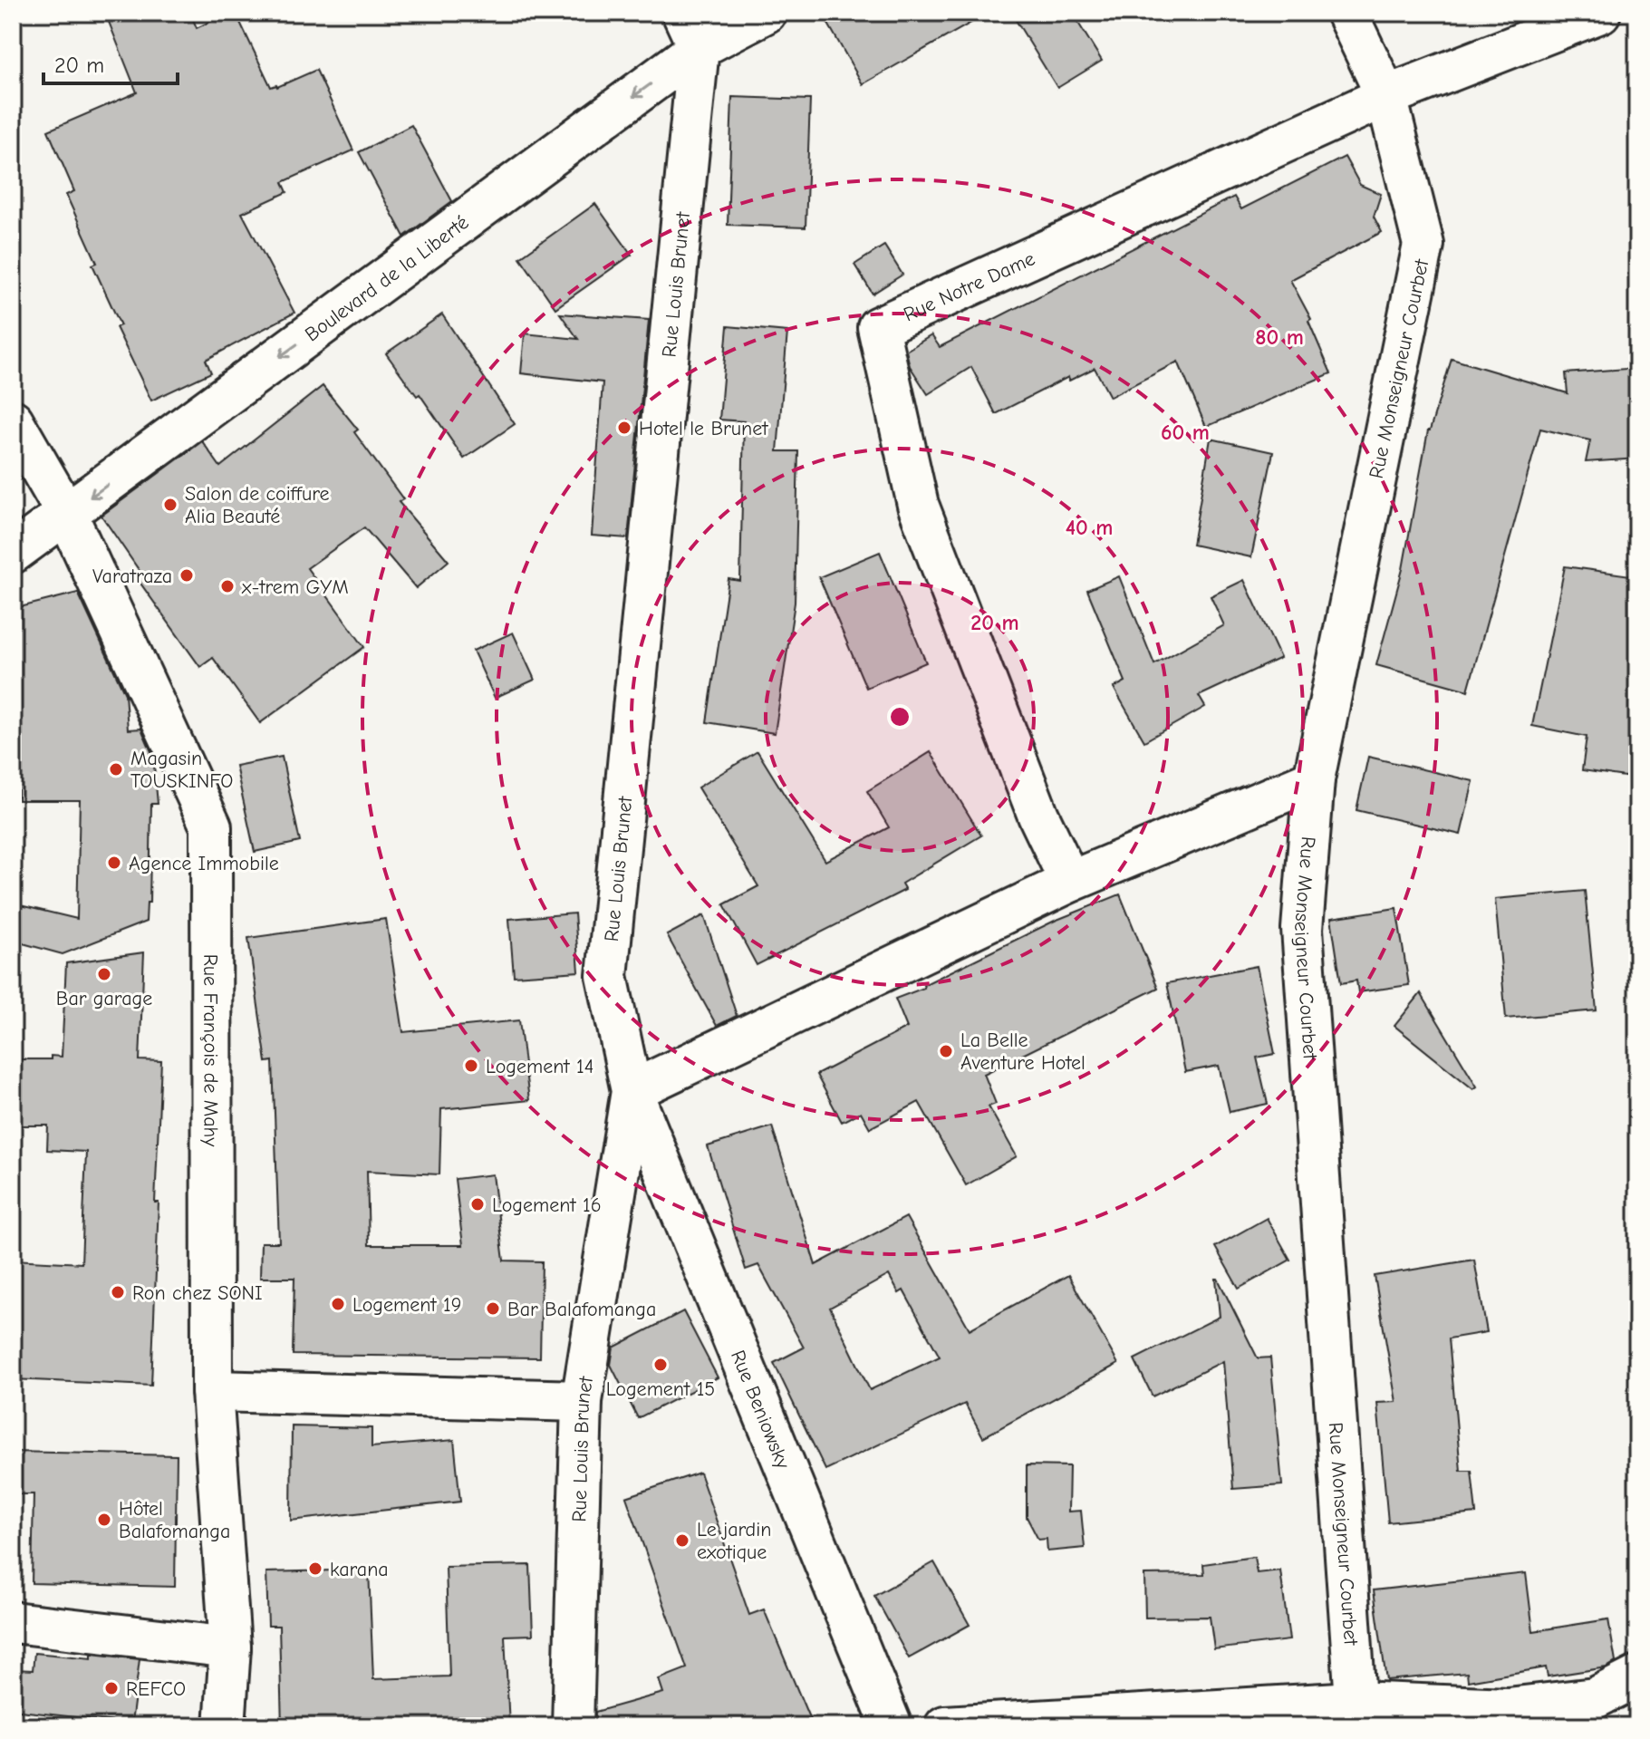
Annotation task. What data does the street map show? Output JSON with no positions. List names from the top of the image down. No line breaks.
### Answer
{"streets":{"street":["Boulevard de la Liberté","Rue Louis Brunet","Rue Notre Dame","Rue Monseigneur Courbet","Rue François de Mahy","Rue Beniowsky"]},"crossings":[["Boulevard de la Liberté","Rue Louis Brunet"],["Boulevard de la Liberté","Rue François de Mahy"],["Rue Louis Brunet","Rue Beniowsky"],["Rue Notre Dame","Rue Monseigneur Courbet"]],"one_way":["Boulevard de la Liberté"],"places":["Hotel le Brunet","Salon de coiffure Alia Beauté","Varatraza","x-trem GYM","Magasin TOUSKINFO","Agence Immobile","Bar garage","La Belle Aventure Hotel","Logement 14","Logement 16","Ron chez SONI","Logement 19","Bar Balafomanga","Logement 15","Hôtel Balafomanga","Le jardin exotique","karana","REFCO"],"scale_bar":"20 m","rings":["80 m","60 m","40 m","20 m"]}
